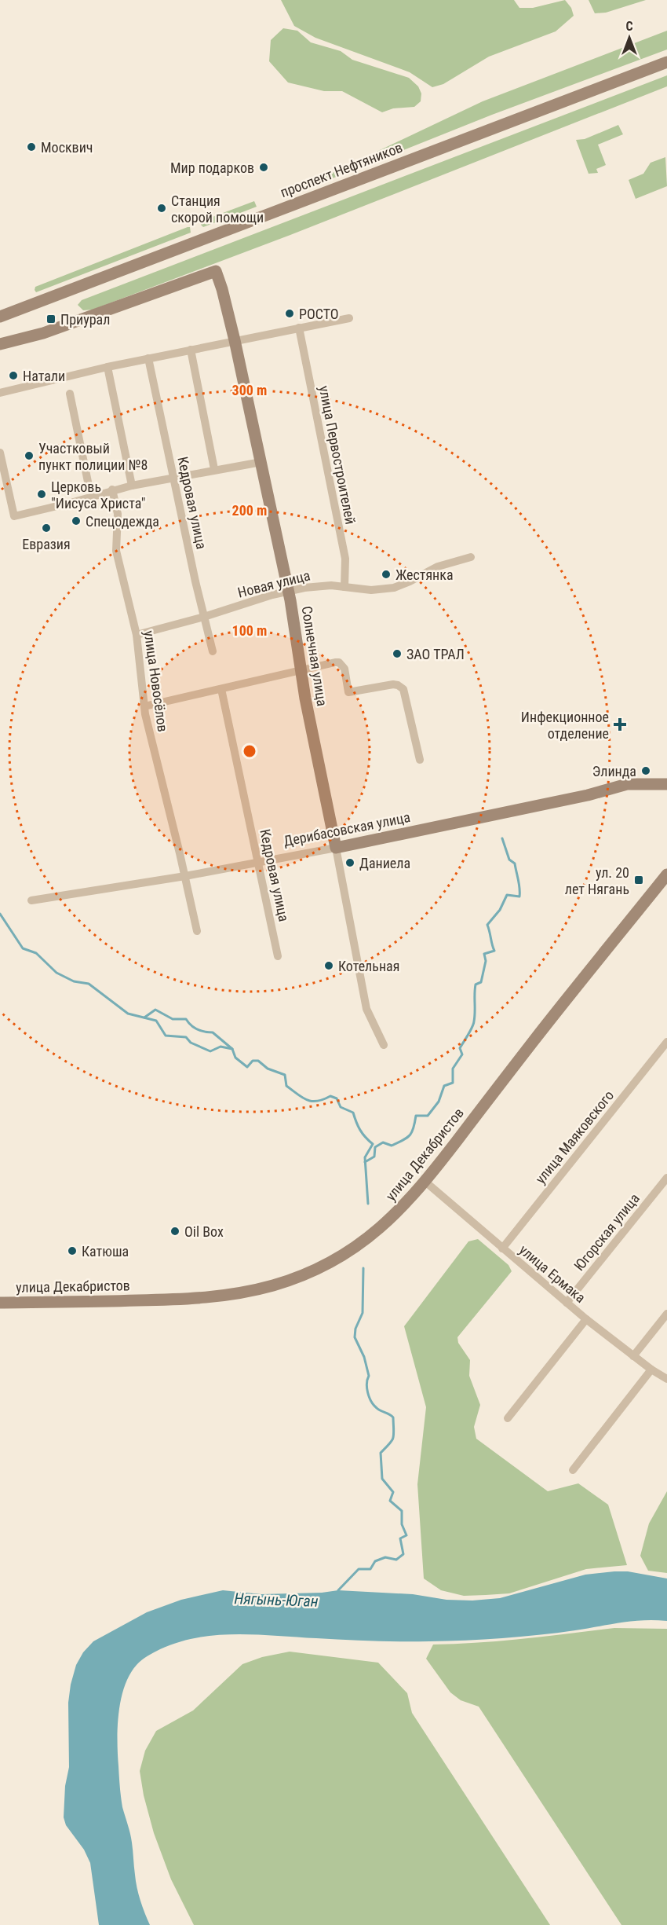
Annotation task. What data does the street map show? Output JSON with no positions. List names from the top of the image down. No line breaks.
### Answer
{"streets":{"main road":["проспект Нефтяников","Солнечная улица","Дерибасовская улица","улица Декабристов"],"street":["улица Первостроителей","Кедровая улица","Новая улица","улица Новосёлов","улица Маяковского","Югорская улица","улица Ермака"]},"crossings":[["улица Первостроителей","Новая улица"],["Кедровая улица","Новая улица"],["Кедровая улица","Дерибасовская улица"],["Новая улица","Солнечная улица"],["Новая улица","улица Новосёлов"],["Солнечная улица","Дерибасовская улица"],["улица Новосёлов","Дерибасовская улица"],["улица Маяковского","улица Ермака"],["улица Декабристов","улица Ермака"],["Югорская улица","улица Ермака"]],"water":["Нягынь-Юган"],"places":{"other":["Москвич","Мир подарков","Станция скорой помощи","РОСТО","Натали","Участковый пункт полиции №8","Церковь \"Иисуса Христа\"","Спецодежда","Евразия","Жестянка","ЗАО ТРАЛ","Элинда","Даниела","Котельная","Oil Box","Катюша"],"transit":["Приурал","ул. 20 лет Нягань"],"health":["Инфекционное отделение"]},"north":"top","rings":["300 m","200 m","100 m"]}
